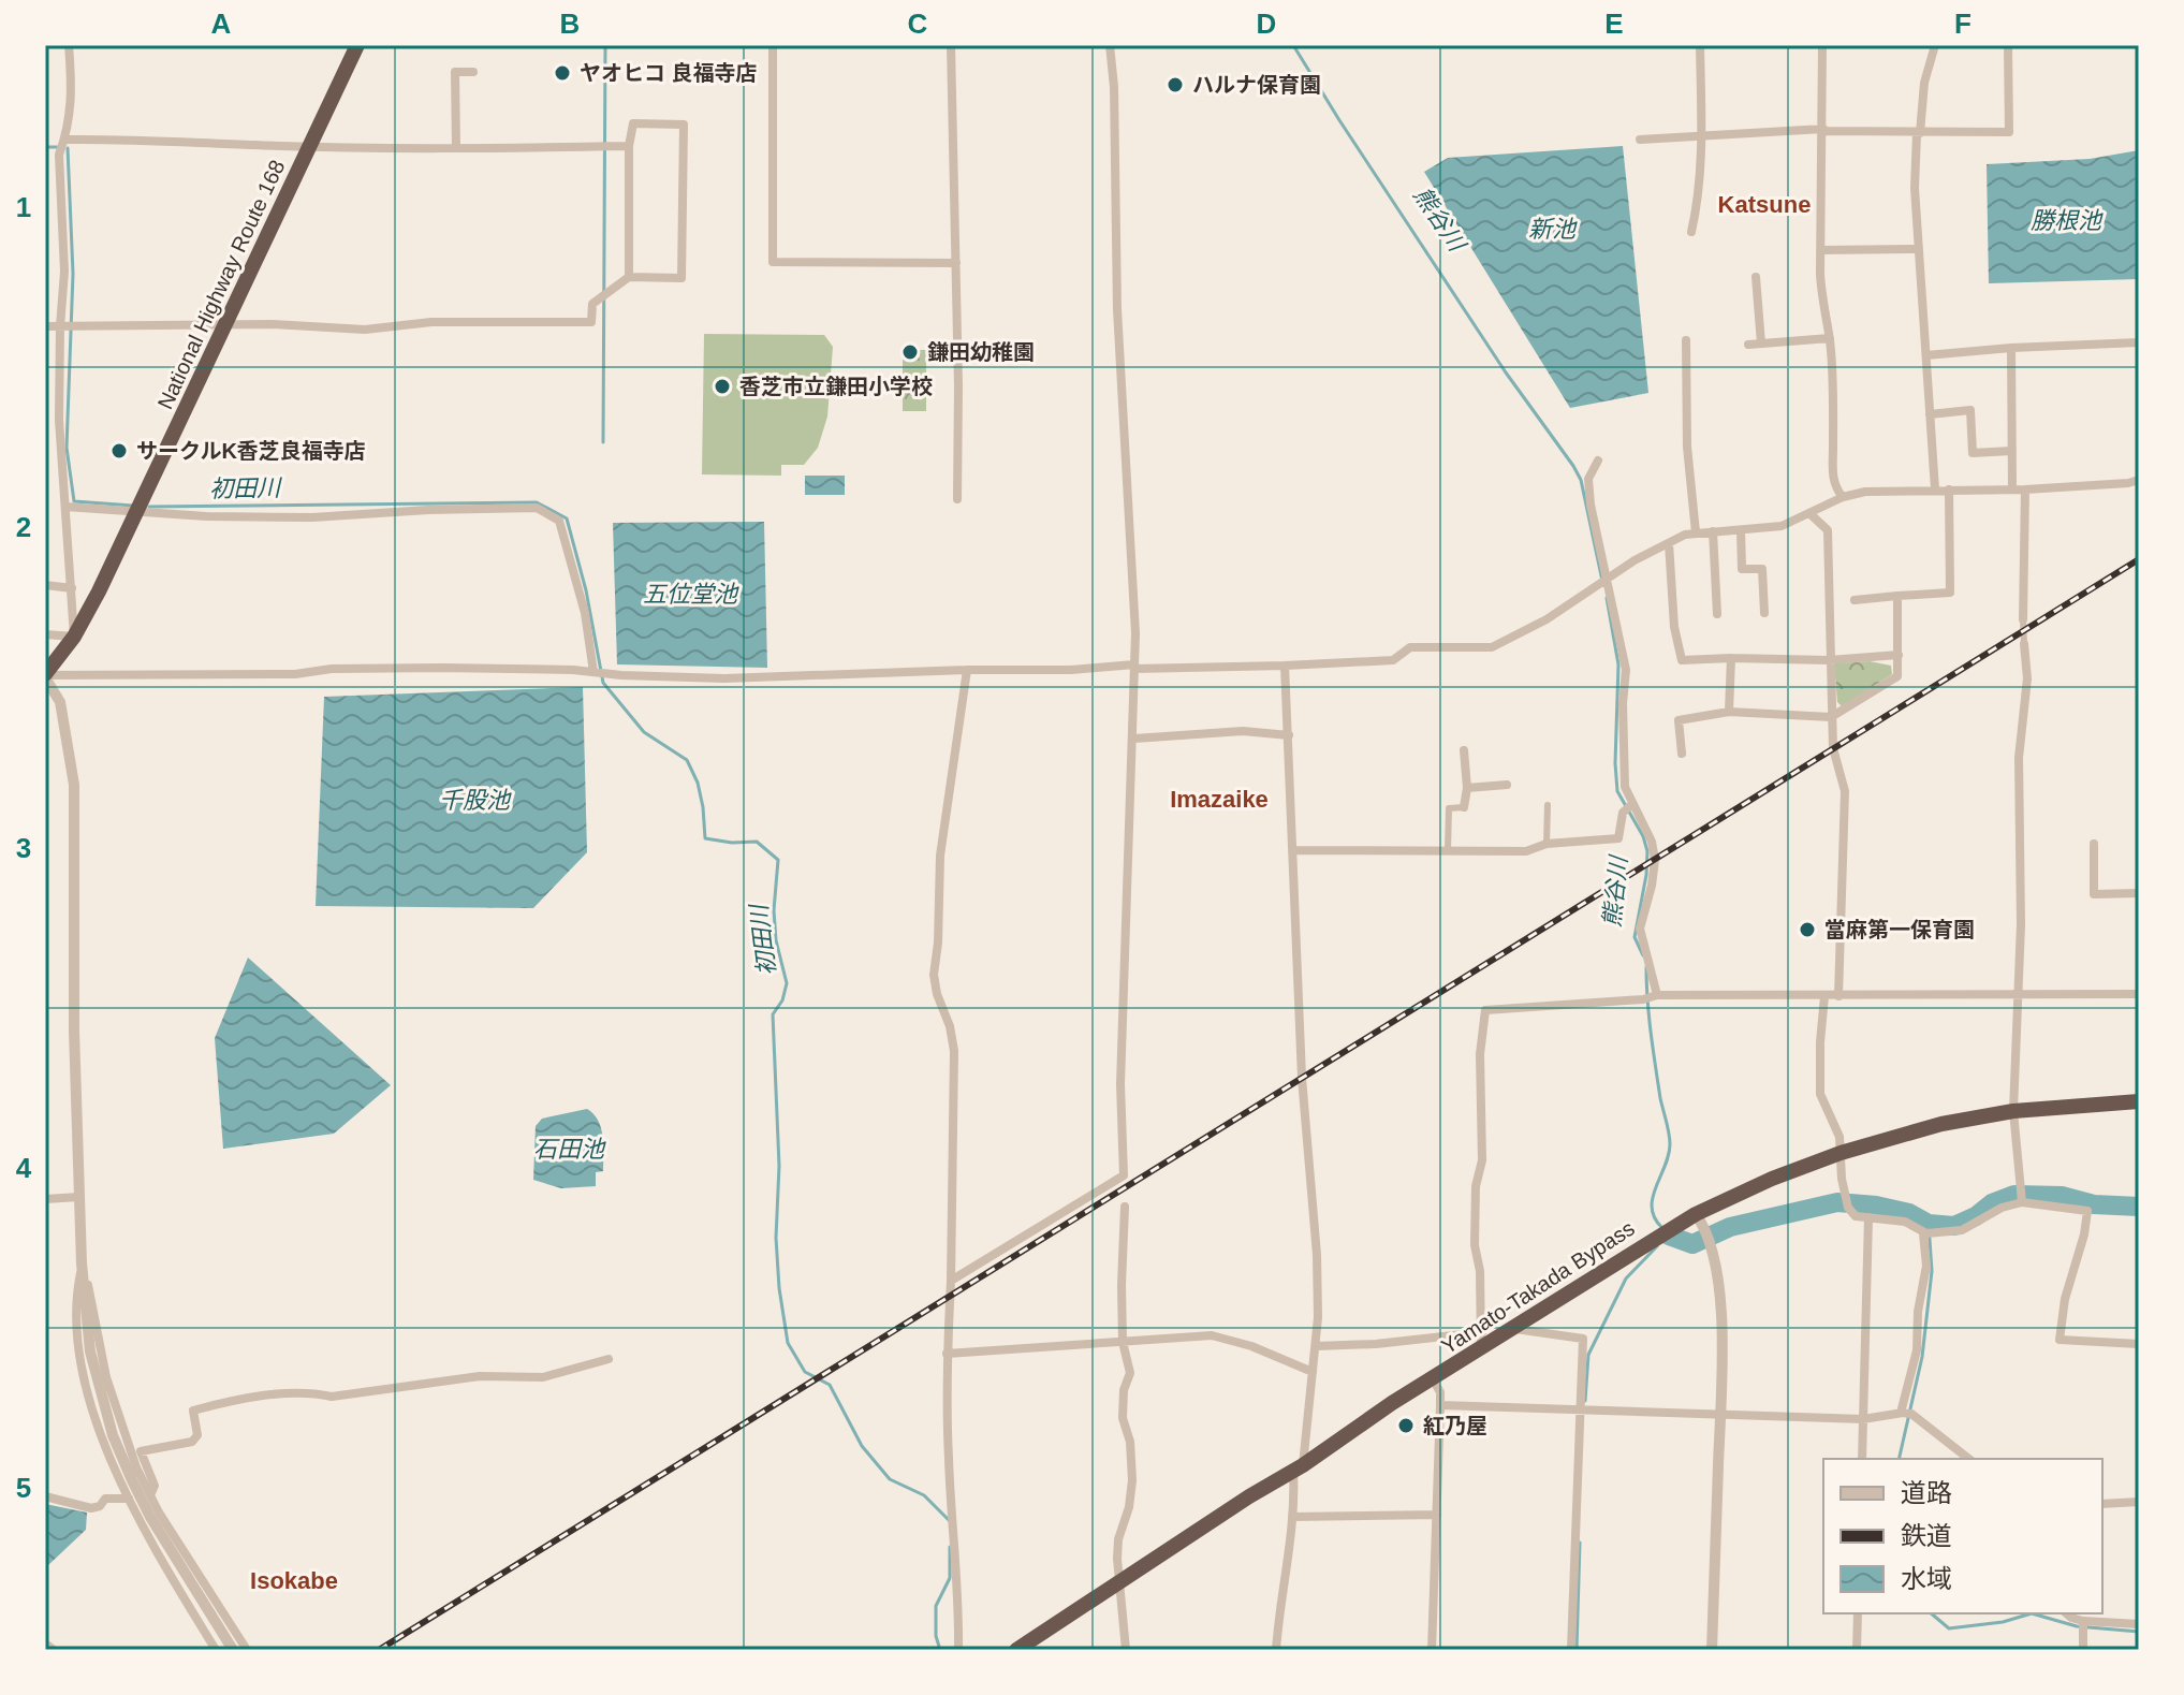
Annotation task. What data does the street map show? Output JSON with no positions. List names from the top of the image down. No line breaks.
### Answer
{"streets":{"highway":["National Highway Route 168","Yamato-Takada Bypass"]},"districts":["Katsune","Imazaike","Isokabe"],"water":["熊谷川","勝根池","新池","初田川","五位堂池","千股池","石田池"],"places":["ヤオヒコ 良福寺店","ハルナ保育園","鎌田幼稚園","香芝市立鎌田小学校","サークルK香芝良福寺店","當麻第一保育園","紅乃屋"],"legend":["道路","鉄道","水域"],"grid":{"columns":["A","B","C","D","E","F"],"rows":["1","2","3","4","5"]}}
